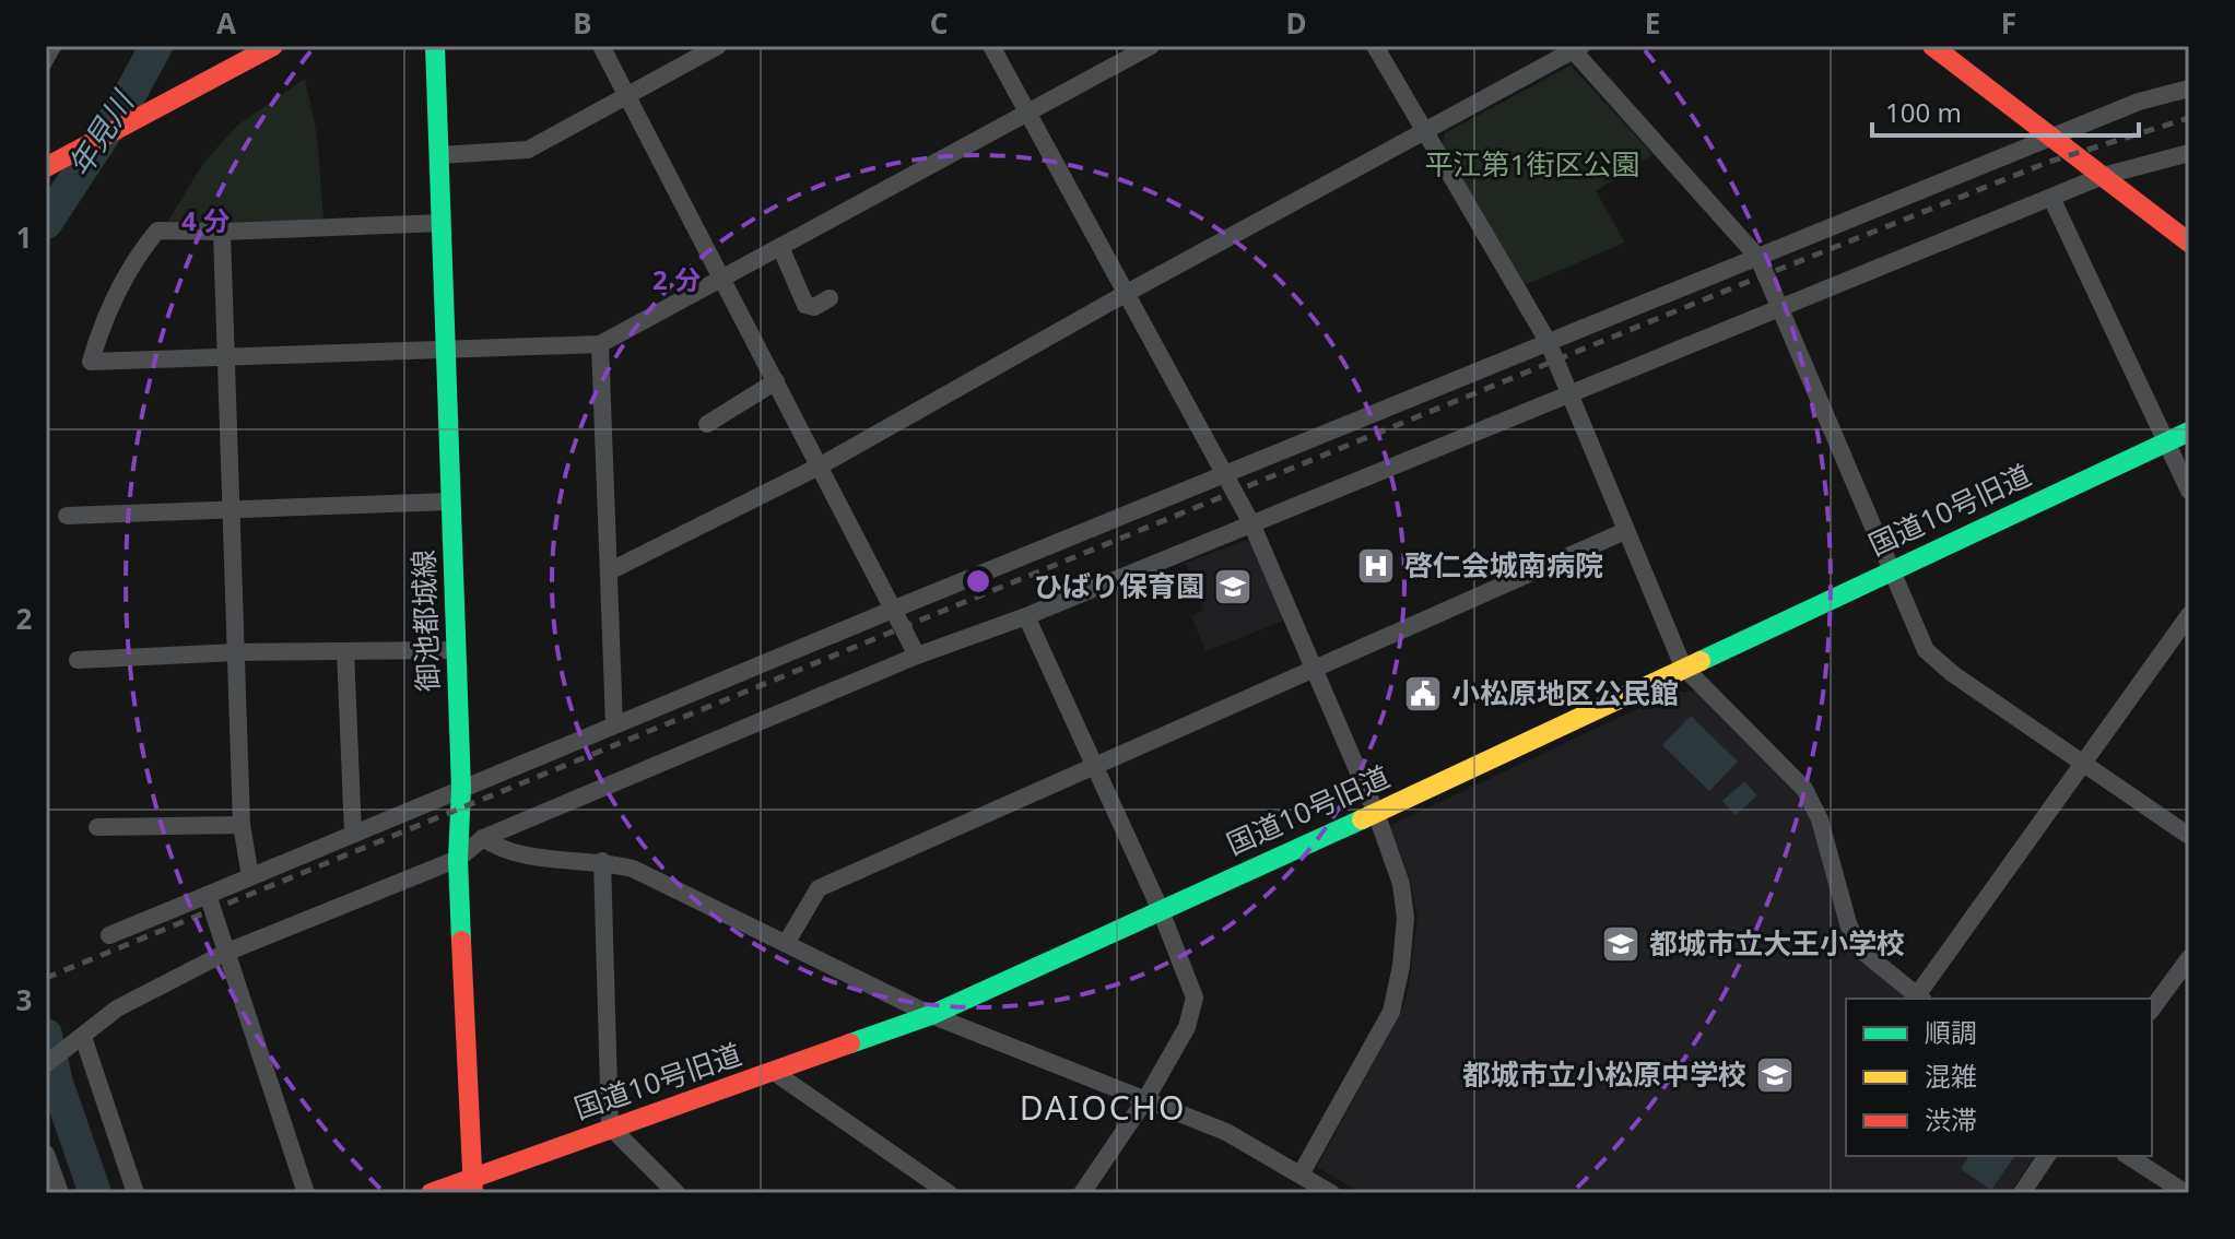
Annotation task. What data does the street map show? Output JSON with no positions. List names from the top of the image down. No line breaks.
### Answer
{"streets":{"street":["国道10号旧道","御池都城線"]},"crossings":[["国道10号旧道","御池都城線"]],"districts":["DAIOCHO"],"water":["年見川"],"parks":["平江第1街区公園"],"places":{"hospital":["啓仁会城南病院"],"school or university":["ひばり保育園","都城市立大王小学校","都城市立小松原中学校"],"public building":["小松原地区公民館"]},"legend":["順調","混雑","渋滞"],"scale_bar":"100 m","grid":{"columns":["A","B","C","D","E","F"],"rows":["1","2","3"]},"rings":["4 分","2 分"]}
